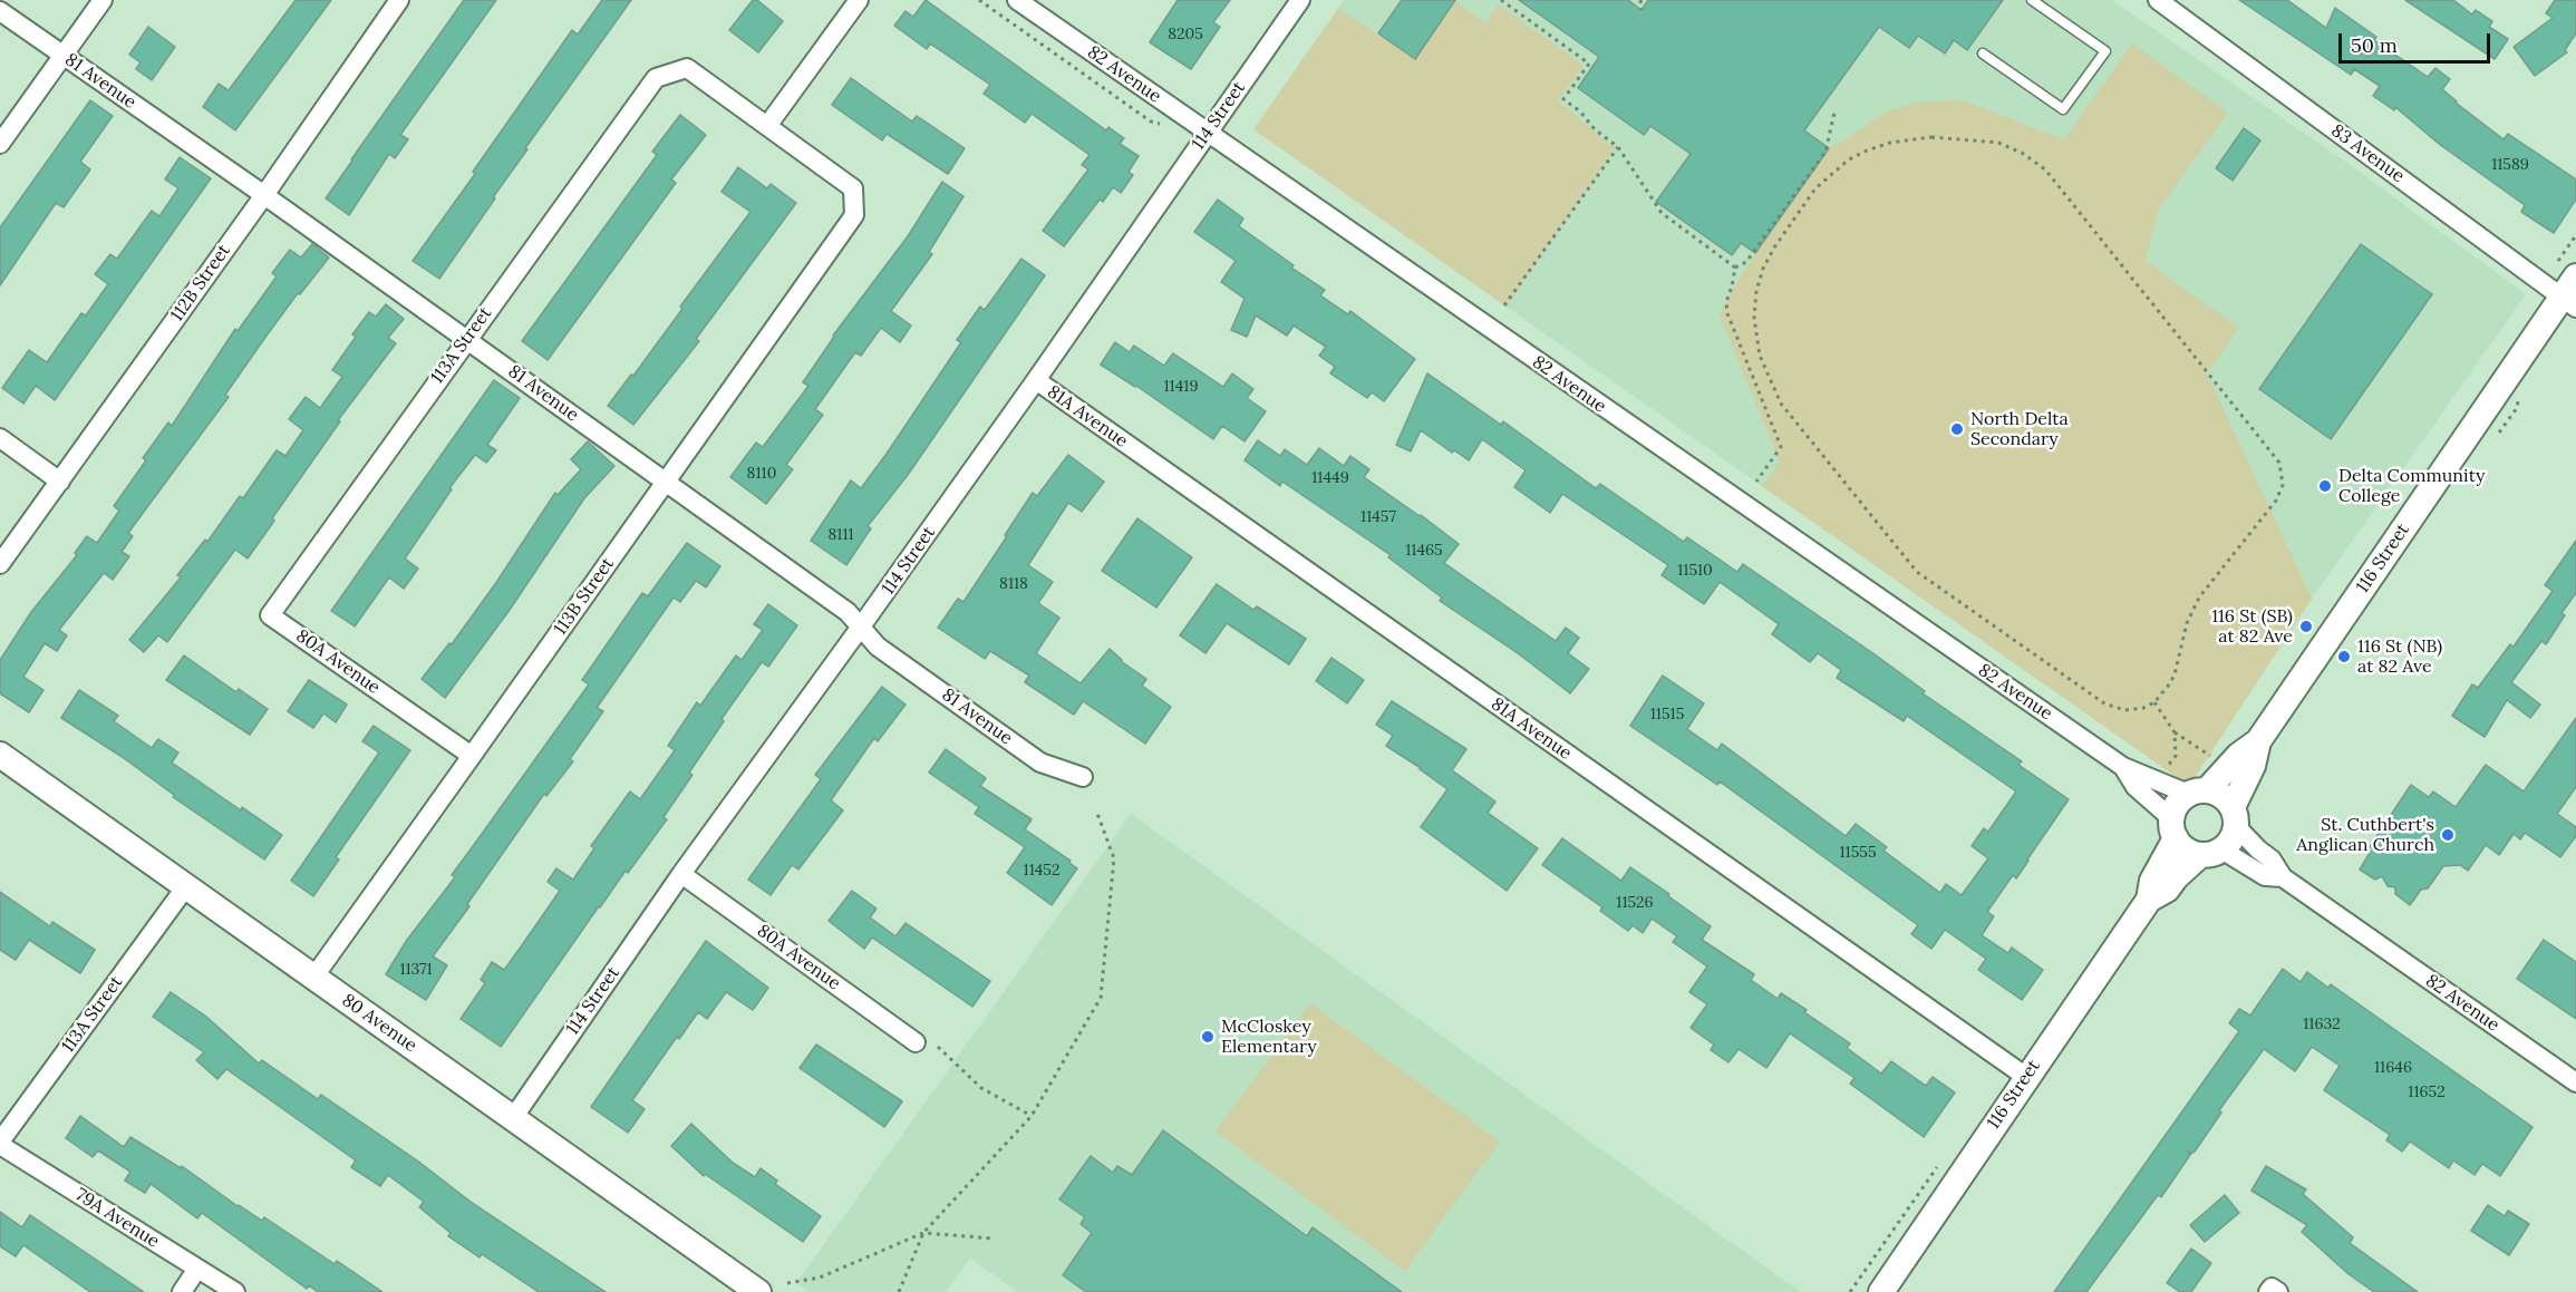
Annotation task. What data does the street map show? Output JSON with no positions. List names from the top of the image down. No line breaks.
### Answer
{"streets":{"street":["82 Avenue","81 Avenue","114 Street","83 Avenue","112B Street","113A Street","81A Avenue","116 Street","113B Street","80A Avenue","80 Avenue","79A Avenue"]},"crossings":[["82 Avenue","114 Street"],["82 Avenue","116 Street"],["81 Avenue","114 Street"],["81 Avenue","112B Street"],["81 Avenue","113A Street"],["81 Avenue","113B Street"],["114 Street","81A Avenue"],["114 Street","80A Avenue"],["114 Street","80 Avenue"],["83 Avenue","116 Street"],["113A Street","113B Street"],["113A Street","80A Avenue"],["113A Street","80 Avenue"],["113A Street","79A Avenue"],["81A Avenue","116 Street"],["113B Street","80A Avenue"],["113B Street","80 Avenue"]],"places":["North Delta Secondary","Delta Community College","116 St (SB) at 82 Ave","116 St (NB) at 82 Ave","St. Cuthbert's Anglican Church","McCloskey Elementary"],"house_numbers":["8205","11589","11419","8110","11449","11457","8111","11465","11510","8118","11515","11555","11452","11526","11371","11632","11646","11652"],"scale_bar":"50 m"}
